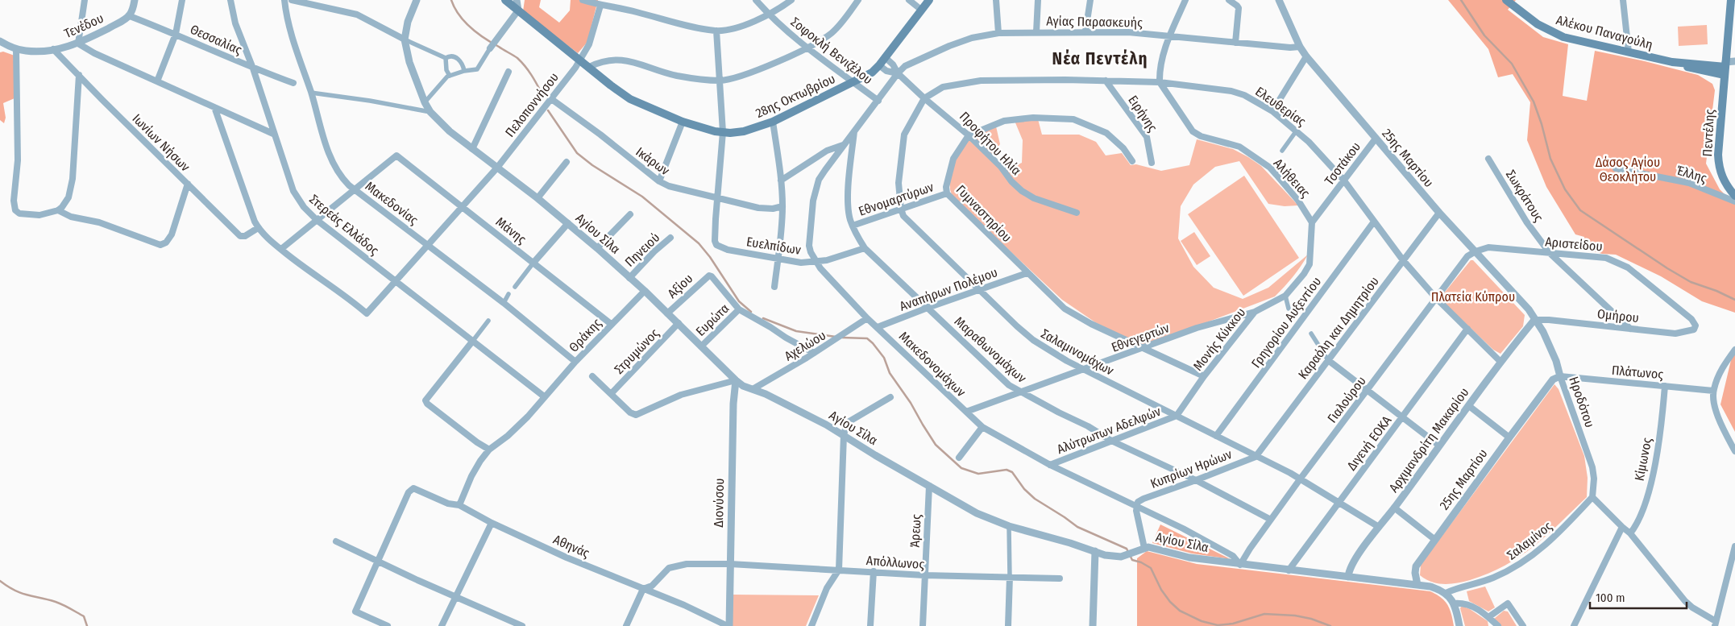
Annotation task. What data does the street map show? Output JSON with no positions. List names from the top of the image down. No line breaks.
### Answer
{"streets":{"main road":["Αλέκου Παναγούλη","28ης Οκτωβρίου","Πεντέλης"],"street":["Αγίας Παρασκευής","Τενέδου","Θεσσαλίας","Σοφοκλή Βενιζέλου","Πελοποννήσου","Ελευθερίας","Ειρήνης","Ιωνίων Νήσων","Προφήτου Ηλία","25ης Μαρτίου","Ικάρων","Τσοτάκου","Έλλης","Αλήθειας","Σωκράτους","Εθνομαρτύρων","Μακεδονίας","Γυμναστηρίου","Στερεάς Ελλάδος","Μάνης","Αγίου Σίλα","Αριστείδου","Ευελπίδων","Πηνειού","Αξίου","Αναπήρων Πολέμου","Ομήρου","Ευρώτα","Γρηγορίου Αυξεντίου","Καραόλη και Δημητρίου","Θράκης","Εθνεγερτών","Μονής Κύκκου","Αχελώου","Μαραθωνομάχων","Στρυμώνος","Σαλαμινομάχων","Μακεδονομάχων","Πλάτωνος","Γιαλούρου","Ηροδότου","Αλύτρωτων Αδελφών","Αρχιμανδρίτη Μακαρίου","Διγενή ΕΟΚΑ","Κίμωνος","Κυπρίων Ηρώων","Διονύσου","Άρεως","Σαλαμίνος","Αθηνάς","Απόλλωνος"]},"crossings":[["Αγίας Παρασκευής","Προφήτου Ηλία"],["Αγίας Παρασκευής","25ης Μαρτίου"],["Αγίας Παρασκευής","Μακεδονομάχων"],["Τενέδου","Θεσσαλίας"],["Τενέδου","Ιωνίων Νήσων"],["Αλέκου Παναγούλη","Πεντέλης"],["Θεσσαλίας","Στερεάς Ελλάδος"],["Σοφοκλή Βενιζέλου","28ης Οκτωβρίου"],["Σοφοκλή Βενιζέλου","Μακεδονομάχων"],["28ης Οκτωβρίου","Πελοποννήσου"],["28ης Οκτωβρίου","Προφήτου Ηλία"],["Πελοποννήσου","Ικάρων"],["Πελοποννήσου","Μακεδονίας"],["Πελοποννήσου","Στερεάς Ελλάδος"],["Πελοποννήσου","Μάνης"],["Πελοποννήσου","Αγίου Σίλα"],["Ελευθερίας","Ειρήνης"],["Ελευθερίας","Προφήτου Ηλία"],["Ελευθερίας","Τσοτάκου"],["Ελευθερίας","Αλήθειας"],["Ελευθερίας","Γρηγορίου Αυξεντίου"],["Ελευθερίας","Καραόλη και Δημητρίου"],["Ελευθερίας","Σαλαμινομάχων"],["Ελευθερίας","Γιαλούρου"],["Ελευθερίας","Αρχιμανδρίτη Μακαρίου"],["Ελευθερίας","Διγενή ΕΟΚΑ"],["Προφήτου Ηλία","Γυμναστηρίου"],["Προφήτου Ηλία","Σαλαμινομάχων"],["Προφήτου Ηλία","Μακεδονομάχων"],["25ης Μαρτίου","Τσοτάκου"],["25ης Μαρτίου","Αγίου Σίλα"],["25ης Μαρτίου","Αριστείδου"],["25ης Μαρτίου","Ομήρου"],["25ης Μαρτίου","Καραόλη και Δημητρίου"],["25ης Μαρτίου","Πλάτωνος"],["25ης Μαρτίου","Γιαλούρου"],["25ης Μαρτίου","Ηροδότου"],["25ης Μαρτίου","Αρχιμανδρίτη Μακαρίου"],["Ικάρων","Ευελπίδων"],["Τσοτάκου","Αλήθειας"],["Τσοτάκου","Μονής Κύκκου"],["Αλήθειας","Μονής Κύκκου"],["Σωκράτους","Αριστείδου"],["Σωκράτους","Ομήρου"],["Εθνομαρτύρων","Γυμναστηρίου"],["Εθνομαρτύρων","Μαραθωνομάχων"],["Εθνομαρτύρων","Σαλαμινομάχων"],["Μακεδονίας","Μάνης"],["Μακεδονίας","Θράκης"],["Γυμναστηρίου","Αναπήρων Πολέμου"],["Γυμναστηρίου","Εθνεγερτών"],["Γυμναστηρίου","Μονής Κύκκου"],["Στερεάς Ελλάδος","Θράκης"],["Μάνης","Θράκης"],["Αγίου Σίλα","Πηνειού"],["Αγίου Σίλα","Αξίου"],["Αγίου Σίλα","Ευρώτα"],["Αγίου Σίλα","Θράκης"],["Αγίου Σίλα","Αχελώου"],["Αγίου Σίλα","Στρυμώνος"],["Αγίου Σίλα","Μακεδονομάχων"],["Αγίου Σίλα","Γιαλούρου"],["Αγίου Σίλα","Αρχιμανδρίτη Μακαρίου"],["Αγίου Σίλα","Διγενή ΕΟΚΑ"],["Αγίου Σίλα","Διονύσου"],["Αγίου Σίλα","Άρεως"],["Αγίου Σίλα","Σαλαμίνος"],["Αριστείδου","Ομήρου"],["Αριστείδου","Γιαλούρου"],["Ευελπίδων","Μαραθωνομάχων"],["Ευελπίδων","Μακεδονομάχων"],["Αξίου","Ευρώτα"],["Αναπήρων Πολέμου","Μαραθωνομάχων"],["Αναπήρων Πολέμου","Σαλαμινομάχων"],["Αναπήρων Πολέμου","Μακεδονομάχων"],["Ομήρου","Ηροδότου"],["Ομήρου","Αρχιμανδρίτη Μακαρίου"],["Γρηγορίου Αυξεντίου","Σαλαμινομάχων"],["Καραόλη και Δημητρίου","Σαλαμινομάχων"],["Καραόλη και Δημητρίου","Κυπρίων Ηρώων"],["Θράκης","Αθηνάς"],["Εθνεγερτών","Μονής Κύκκου"],["Εθνεγερτών","Μαραθωνομάχων"],["Εθνεγερτών","Σαλαμινομάχων"],["Εθνεγερτών","Μακεδονομάχων"],["Μονής Κύκκου","Σαλαμινομάχων"],["Μονής Κύκκου","Αλύτρωτων Αδελφών"],["Αχελώου","Μακεδονομάχων"],["Μαραθωνομάχων","Μακεδονομάχων"],["Μαραθωνομάχων","Γιαλούρου"],["Μαραθωνομάχων","Αλύτρωτων Αδελφών"],["Μαραθωνομάχων","Κυπρίων Ηρώων"],["Σαλαμινομάχων","Γιαλούρου"],["Σαλαμινομάχων","Αλύτρωτων Αδελφών"],["Σαλαμινομάχων","Αρχιμανδρίτη Μακαρίου"],["Σαλαμινομάχων","Διγενή ΕΟΚΑ"],["Σαλαμινομάχων","Κυπρίων Ηρώων"],["Μακεδονομάχων","Γιαλούρου"],["Μακεδονομάχων","Αλύτρωτων Αδελφών"],["Μακεδονομάχων","Κυπρίων Ηρώων"],["Πλάτωνος","Ηροδότου"],["Πλάτωνος","Κίμωνος"],["Ηροδότου","Αρχιμανδρίτη Μακαρίου"],["Ηροδότου","Σαλαμίνος"],["Διονύσου","Αθηνάς"],["Διονύσου","Απόλλωνος"],["Άρεως","Απόλλωνος"],["Αθηνάς","Απόλλωνος"]],"districts":["Νέα Πεντέλη"],"parks":["Δάσος Αγίου Θεοκλήτου","Πλατεία Κύπρου"],"scale_bar":"100 m"}
